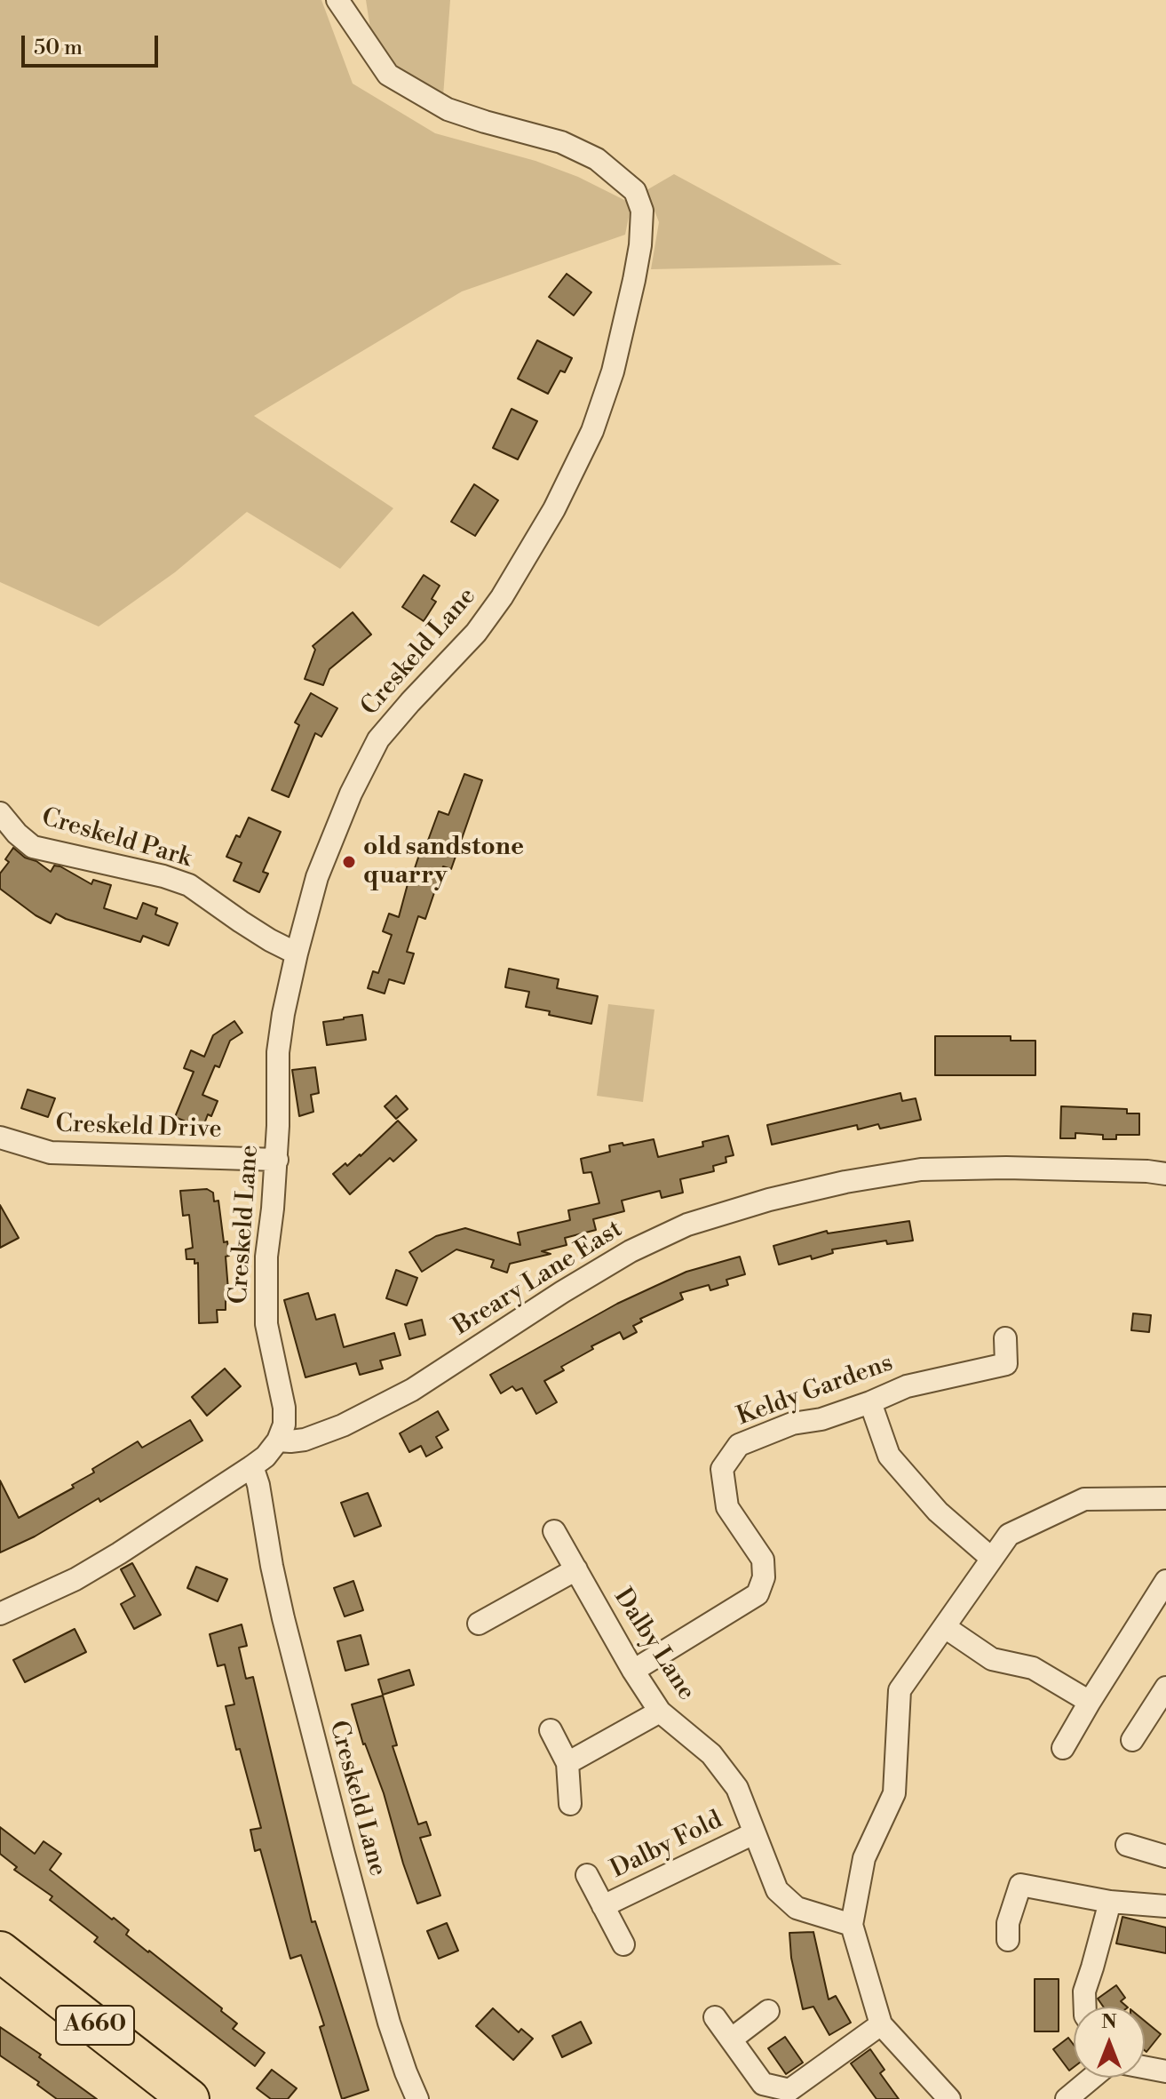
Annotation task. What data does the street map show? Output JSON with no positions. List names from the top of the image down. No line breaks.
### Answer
{"streets":{"highway":["A660"],"street":["Creskeld Lane","Creskeld Park","Creskeld Drive","Breary Lane East","Keldy Gardens","Dalby Lane","Dalby Fold"]},"crossings":[["Creskeld Lane","Creskeld Park"],["Creskeld Lane","Creskeld Drive"],["Creskeld Lane","Breary Lane East"],["Keldy Gardens","Dalby Lane"],["Dalby Lane","Dalby Fold"]],"places":["old sandstone quarry"],"scale_bar":"50 m","north":"top"}
